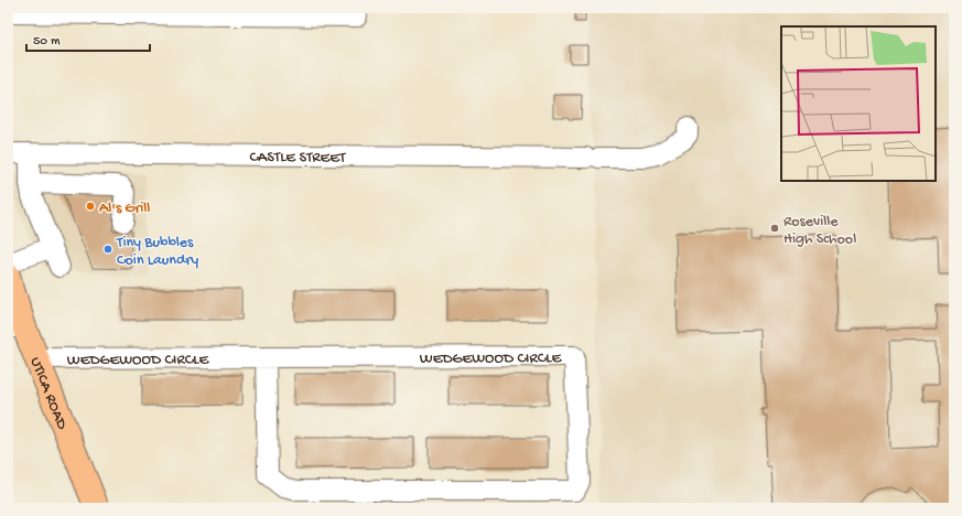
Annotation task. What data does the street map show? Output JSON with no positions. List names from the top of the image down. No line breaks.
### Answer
{"streets":{"main road":["UTICA ROAD"],"street":["CASTLE STREET","WEDGEWOOD CIRCLE"]},"crossings":[["WEDGEWOOD CIRCLE","UTICA ROAD"]],"places":["Al's Grill","Roseville High School","Tiny Bubbles Coin Laundry"],"scale_bar":"50 m"}
